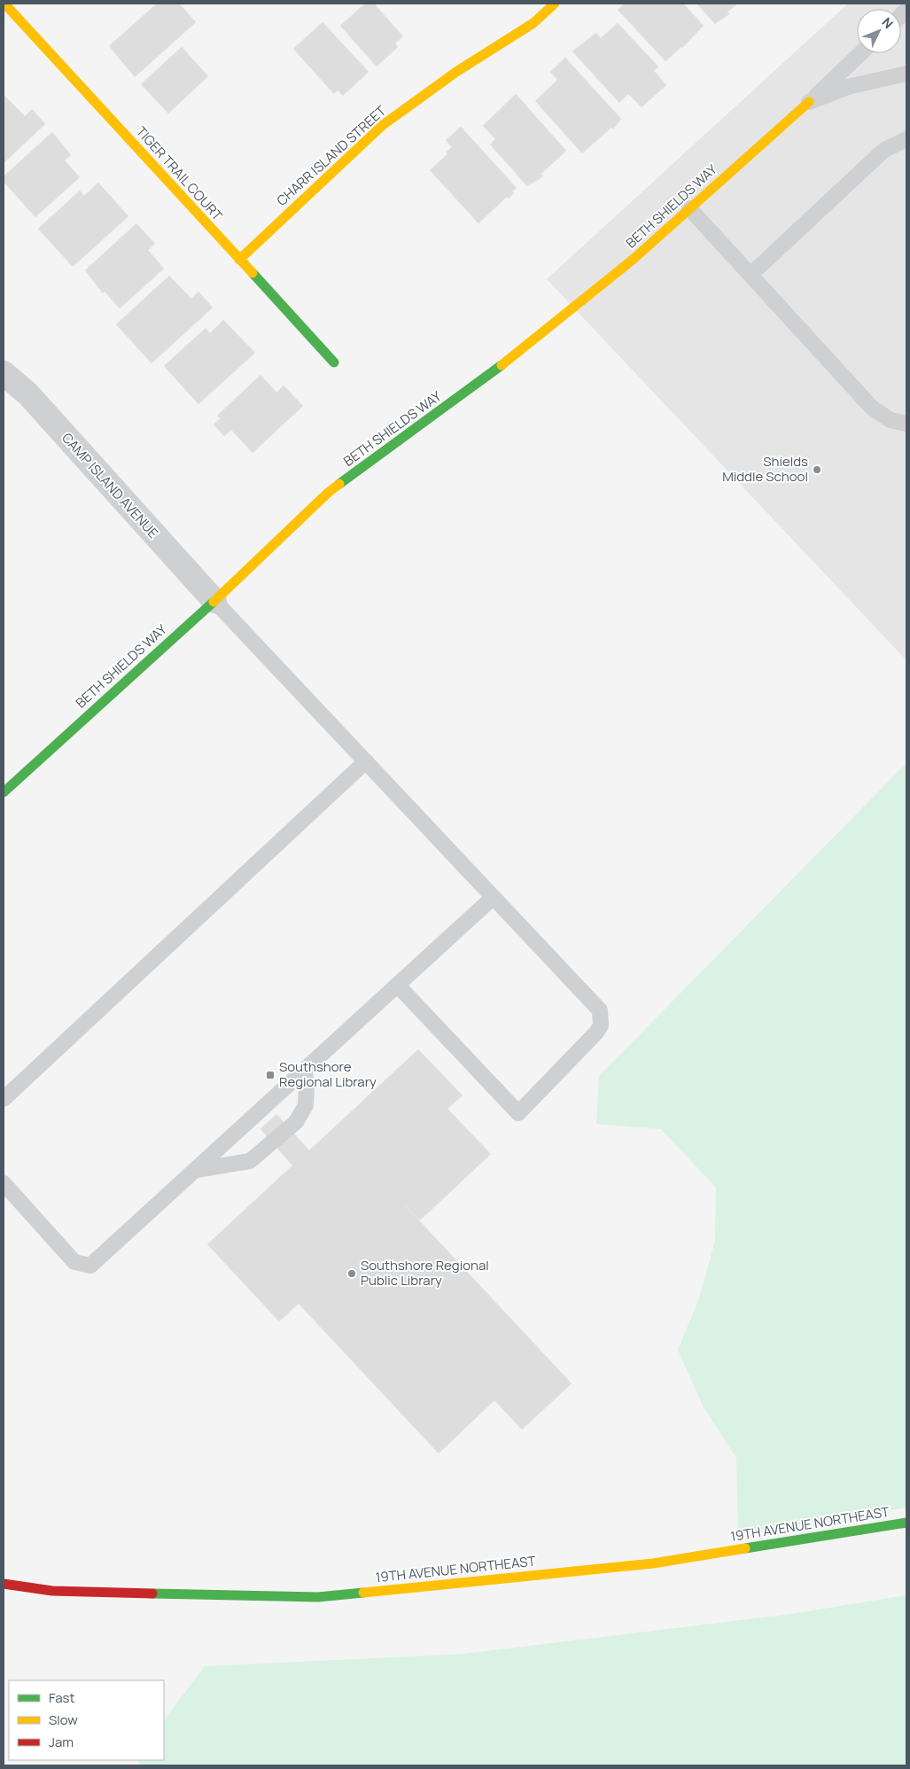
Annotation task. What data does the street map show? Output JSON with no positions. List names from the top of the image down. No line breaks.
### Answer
{"streets":{"street":["CHARR ISLAND STREET","TIGER TRAIL COURT","BETH SHIELDS WAY","CAMP ISLAND AVENUE","19TH AVENUE NORTHEAST"]},"crossings":[["CHARR ISLAND STREET","TIGER TRAIL COURT"],["BETH SHIELDS WAY","CAMP ISLAND AVENUE"]],"places":{"other":["Shields Middle School","Southshore Regional Public Library"],"transit":["Southshore Regional Library"]},"legend":["Fast","Slow","Jam"],"north":"top right"}
